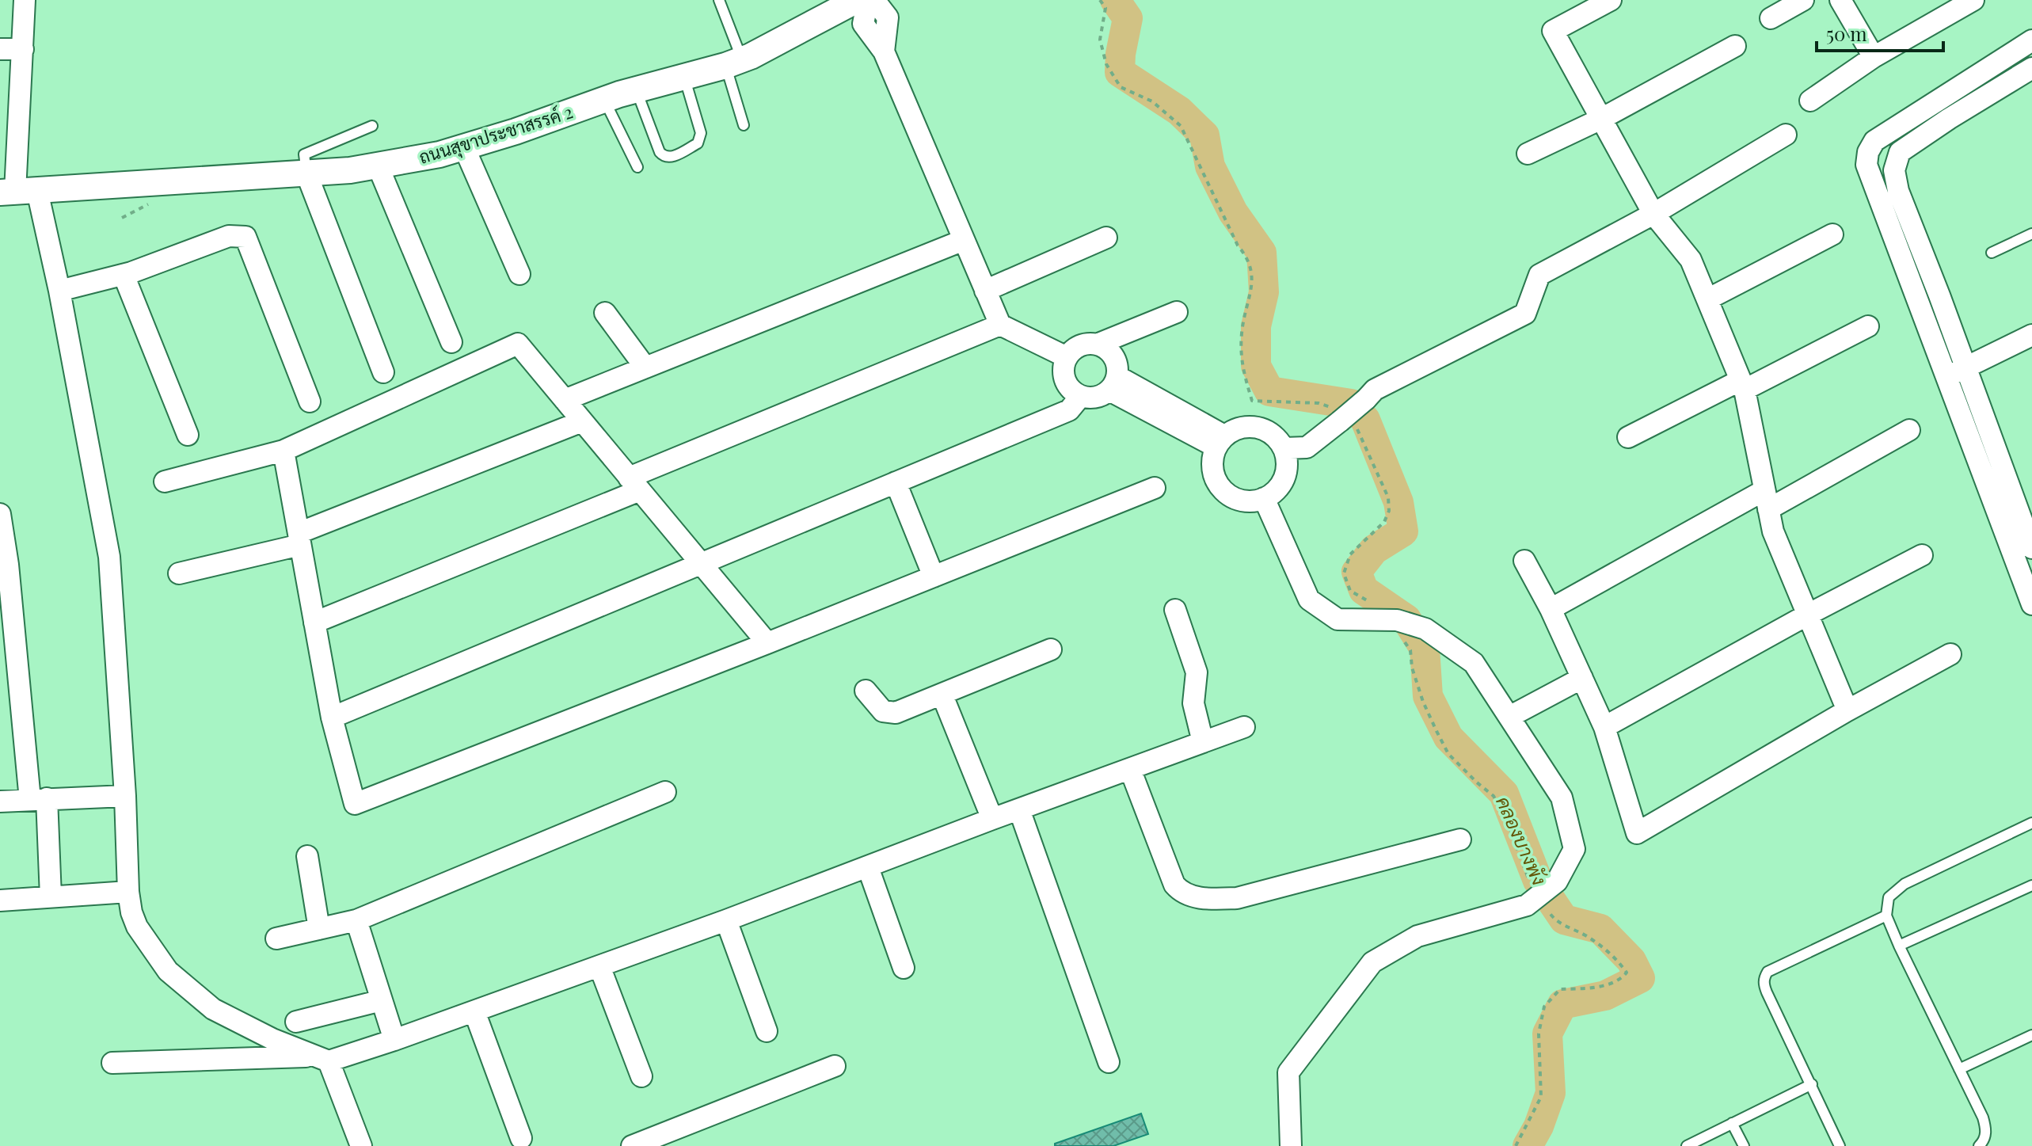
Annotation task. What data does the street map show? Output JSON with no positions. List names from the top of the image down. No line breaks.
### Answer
{"streets":{"street":["ถนนสุขาประชาสรรค์ 2"]},"water":["คลองบางพัง"],"scale_bar":"50 m"}
